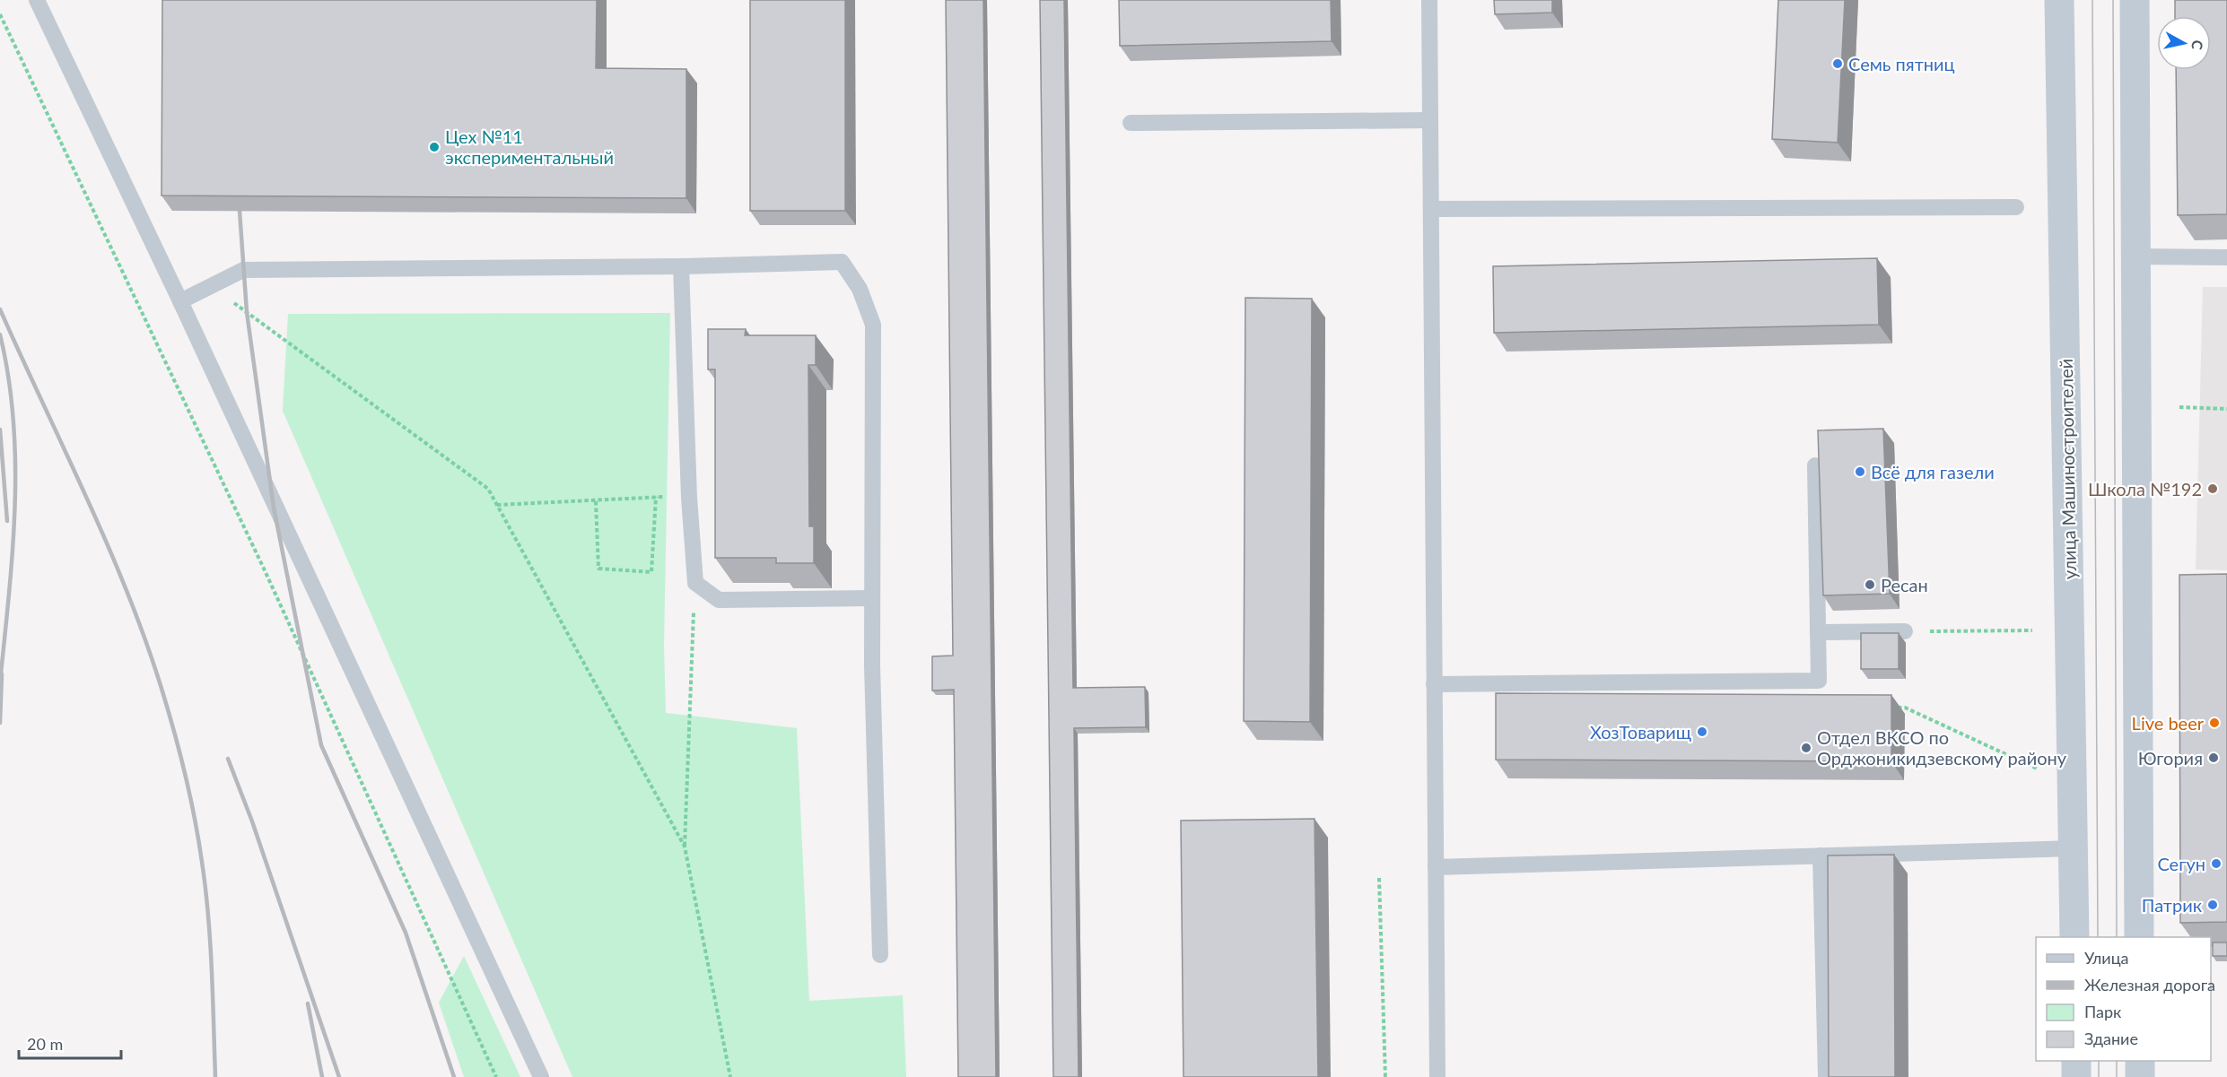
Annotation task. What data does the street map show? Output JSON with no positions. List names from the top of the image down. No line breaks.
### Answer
{"streets":{"main road":["улица Машиностроителей"]},"places":["Семь пятниц","Цех №11 экспериментальный","Всё для газели","Школа №192","Ресан","Live beer","ХозТоварищ","Отдел ВКСО по Орджоникидзевскому району","Югория","Сегун","Патрик"],"legend":["Улица","Железная дорога","Парк","Здание"],"scale_bar":"20 m","north":"right"}
